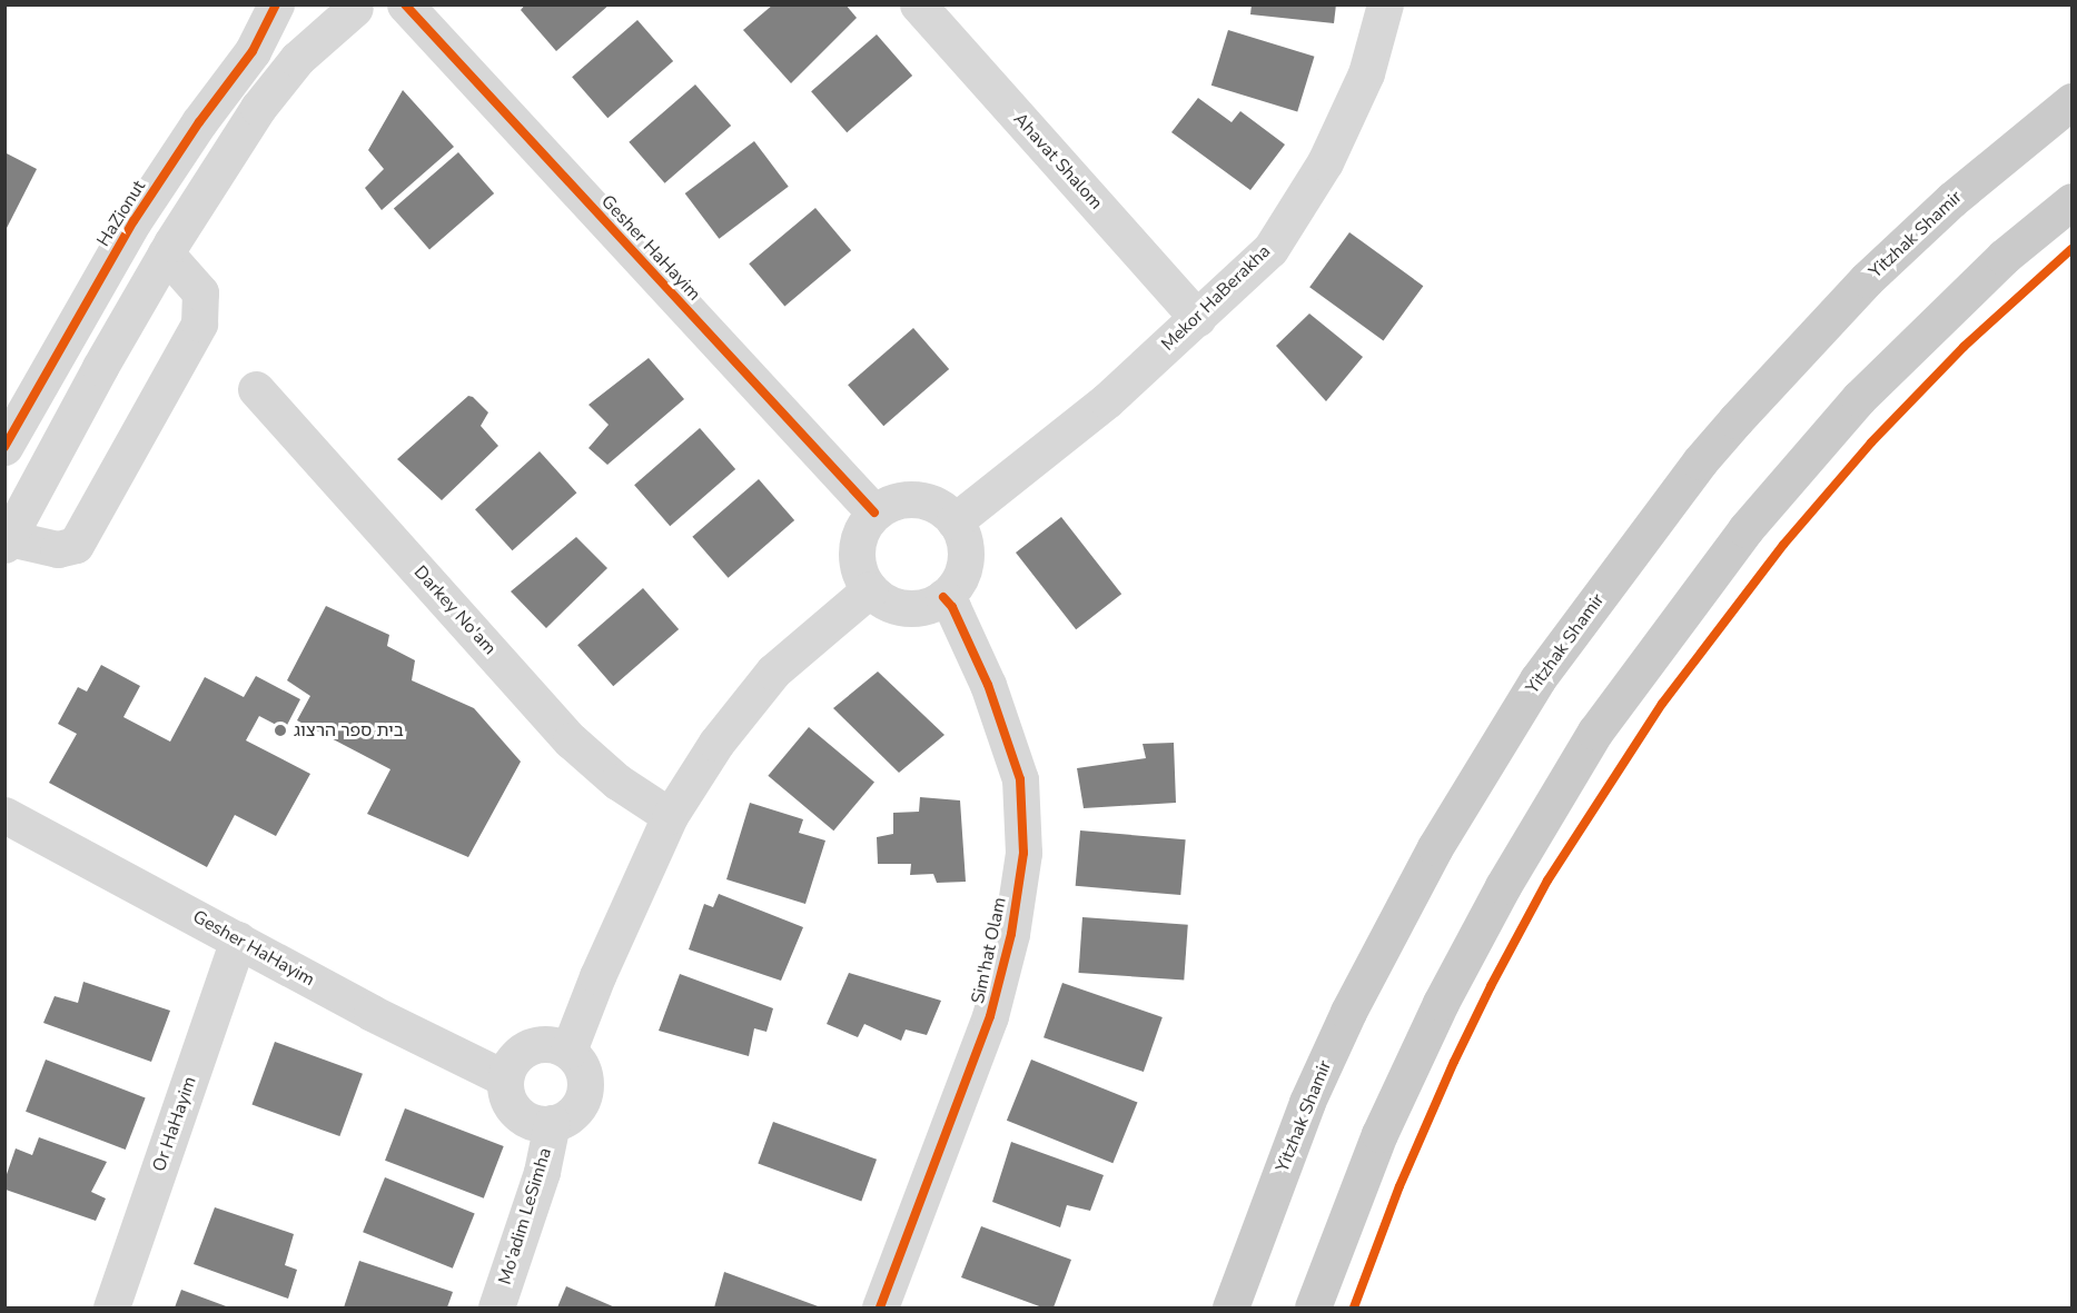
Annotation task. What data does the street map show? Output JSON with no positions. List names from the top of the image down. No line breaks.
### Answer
{"streets":{"main road":["Yitzhak Shamir"],"street":["Ahavat Shalom","HaZionut","Gesher HaHayim","Mekor HaBerakha","Darkey No'am","Sim'hat Olam","Or HaHayim","Mo'adim LeSimha"]},"crossings":[["Ahavat Shalom","Mekor HaBerakha"],["Gesher HaHayim","Mekor HaBerakha"],["Gesher HaHayim","Sim'hat Olam"],["Gesher HaHayim","Or HaHayim"],["Gesher HaHayim","Mo'adim LeSimha"],["Mekor HaBerakha","Sim'hat Olam"]],"places":["בית ספר הרצוג"]}
